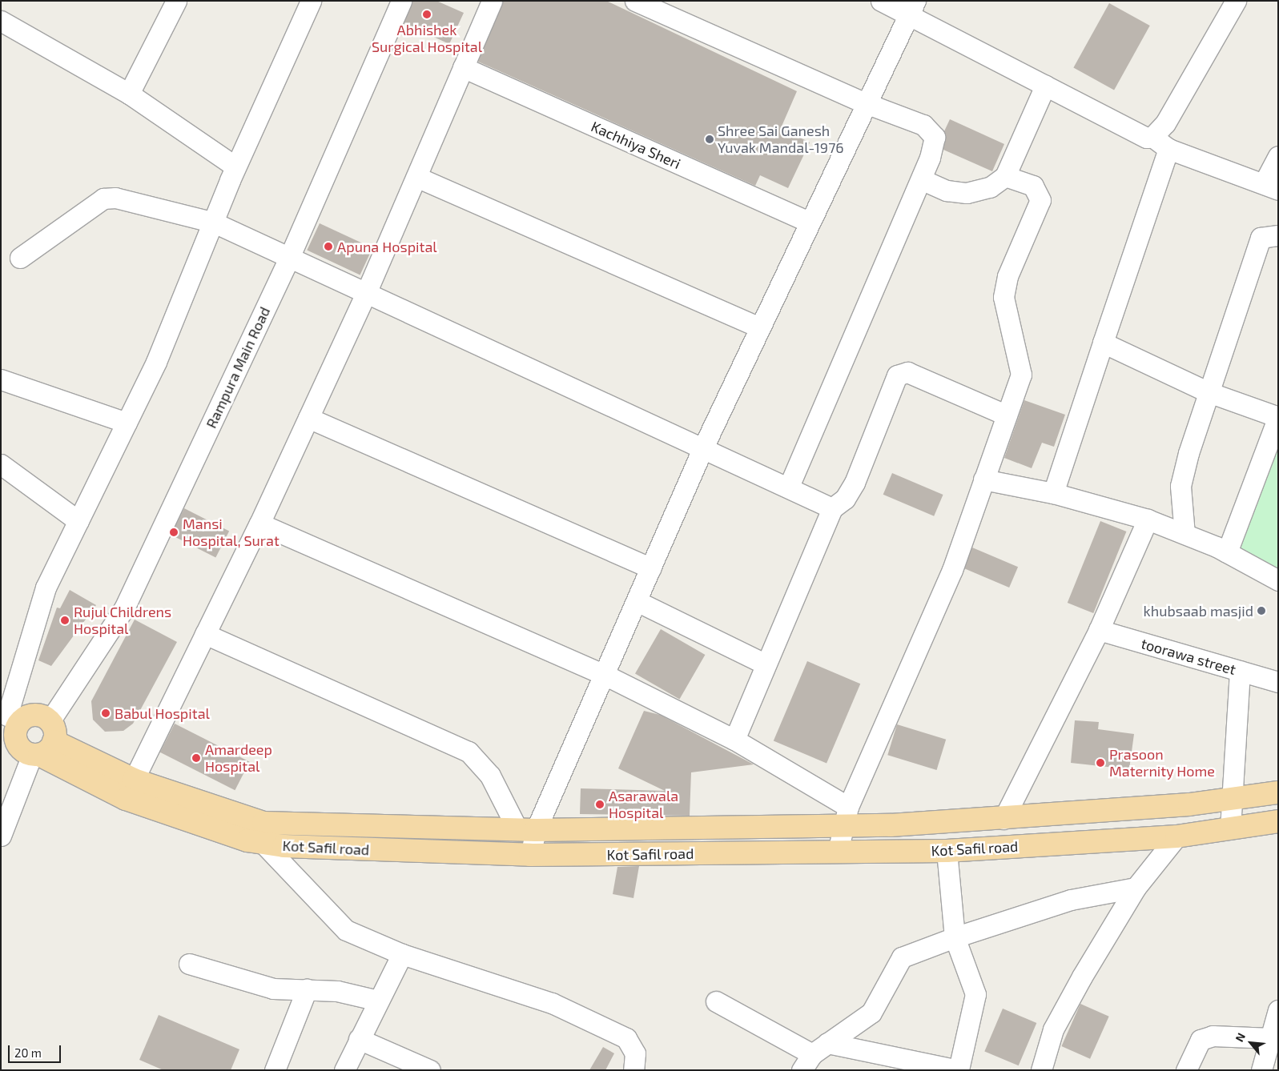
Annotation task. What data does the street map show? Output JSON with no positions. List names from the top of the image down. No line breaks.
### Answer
{"streets":{"main road":["Kot Safil road"],"street":["Kachhiya Sheri","Rampura Main Road","toorawa street"]},"crossings":[["Rampura Main Road","Kot Safil road"]],"places":["Abhishek Surgical Hospital","Shree Sai Ganesh Yuvak Mandal-1976","Apuna Hospital","Mansi Hospital, Surat","khubsaab masjid","Rujul Childrens Hospital","Babul Hospital","Amardeep Hospital","Prasoon Maternity Home","Asarawala Hospital"],"scale_bar":"20 m","north":"top left"}
